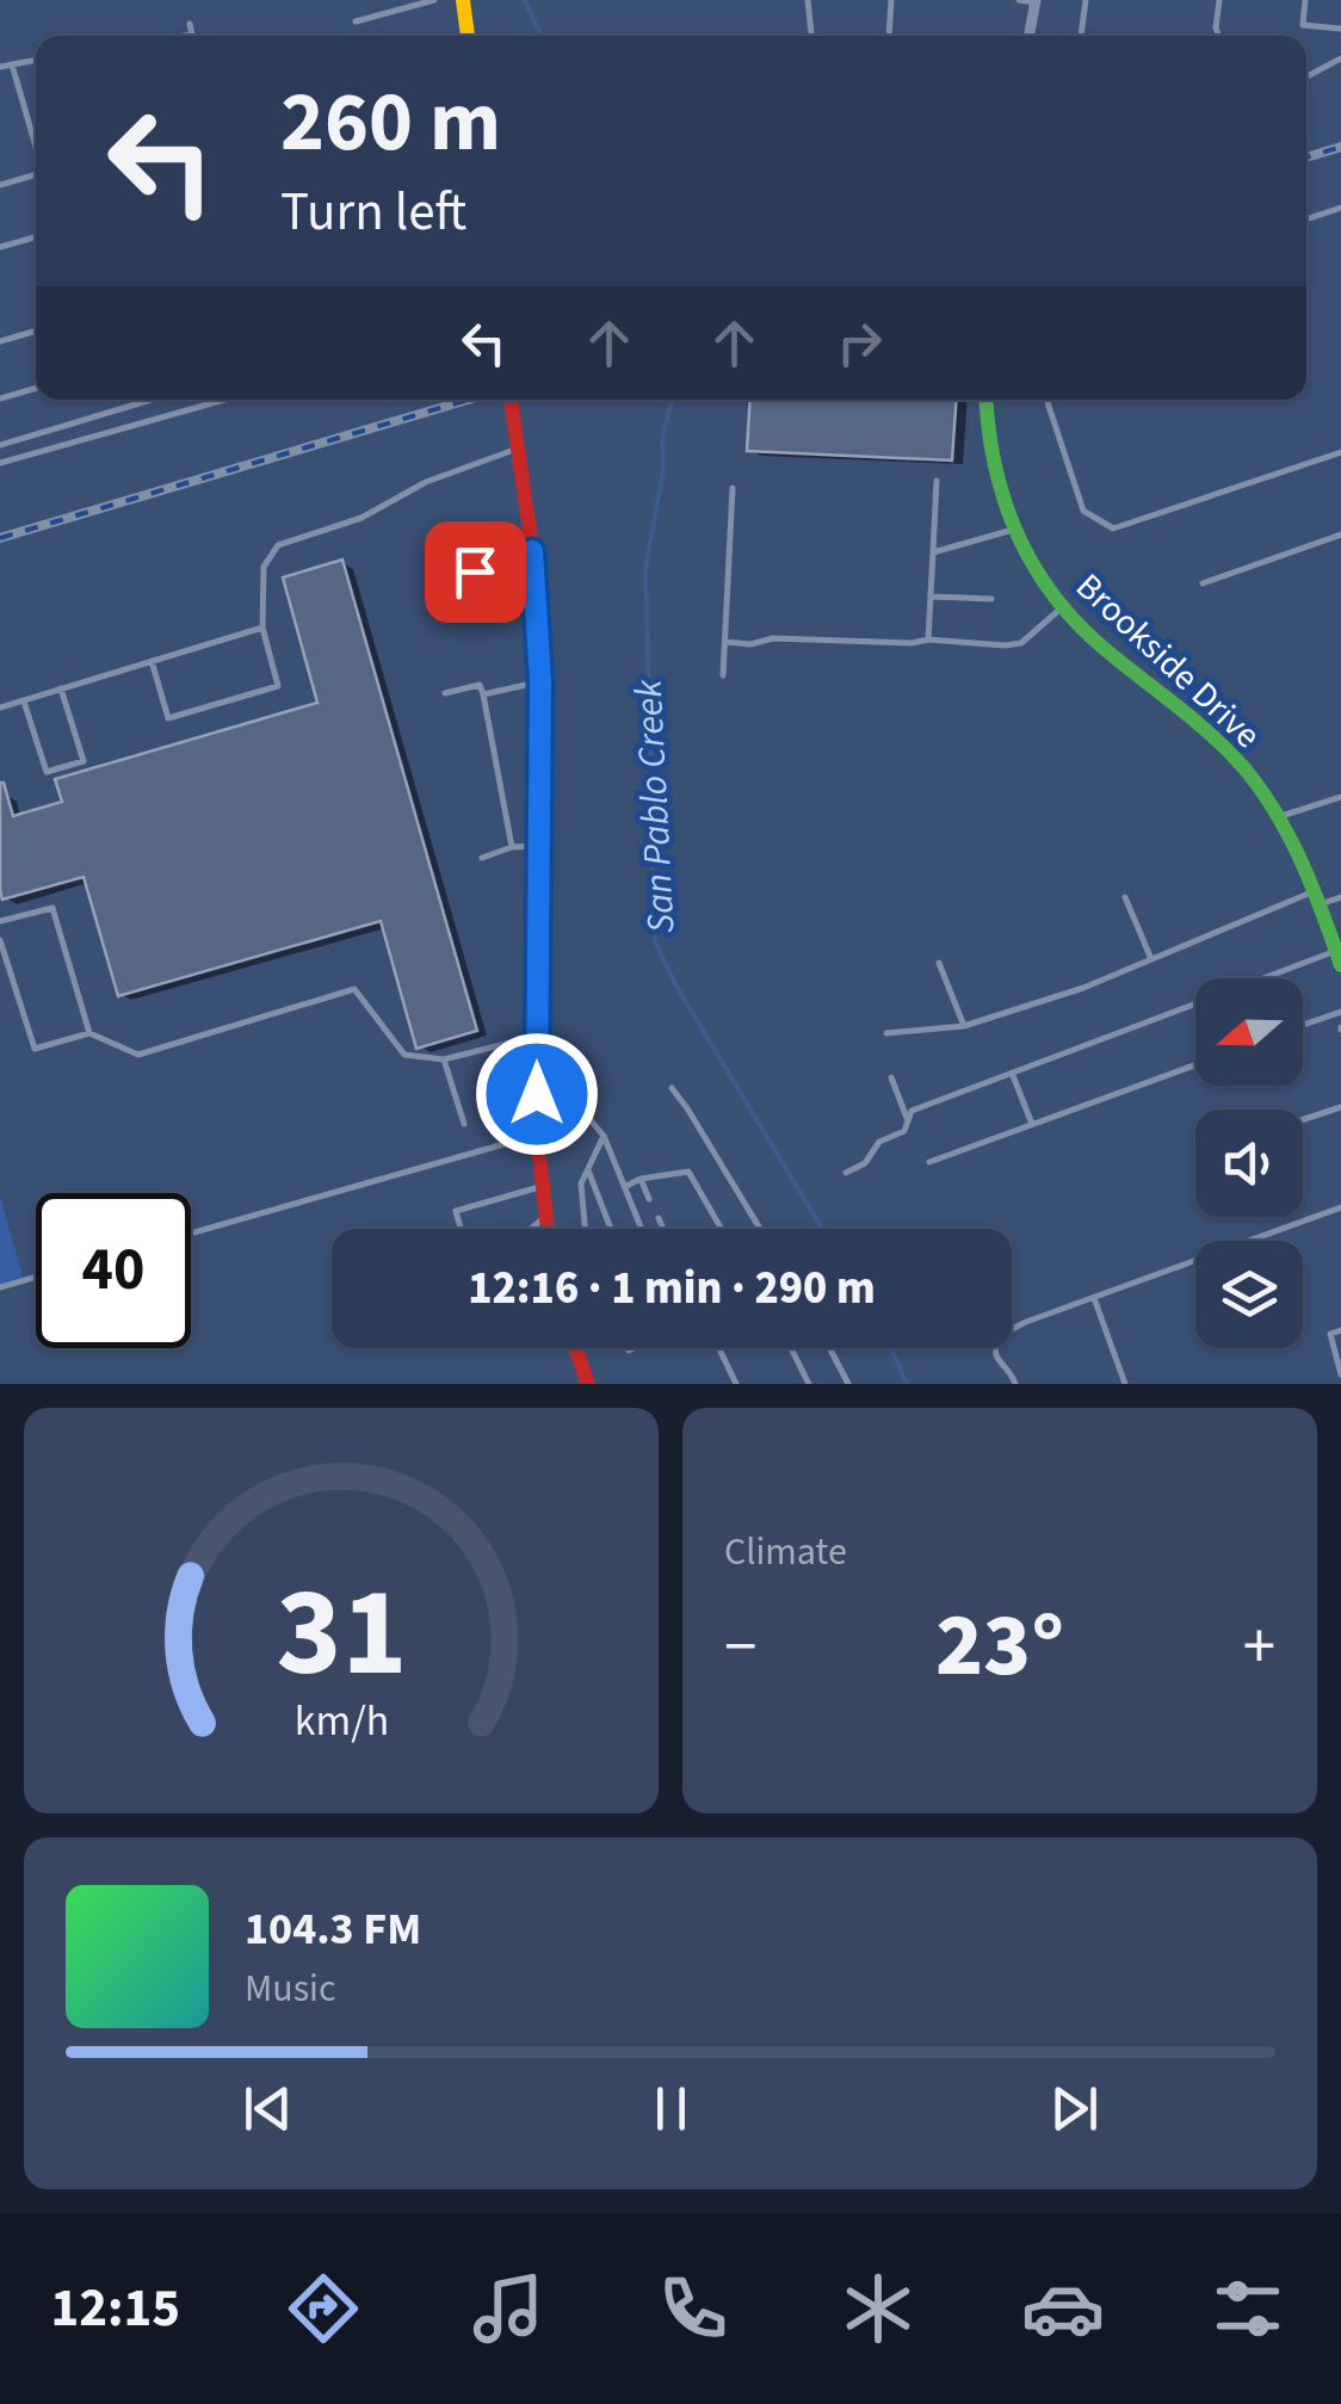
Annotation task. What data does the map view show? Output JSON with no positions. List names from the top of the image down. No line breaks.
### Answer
{"streets":{"street":["Brookside Drive"]},"water":["San Pablo Creek"],"north":"left","page":{"turn":["260 m","Turn left"],"limit":"40","trip":"12:16 · 1 min · 290 m","tile":"Climate","heat":["−","23°","+"],"song":["104.3 FM","Music"],"tabs":"12:15","gauge":["31","km/h"]}}
